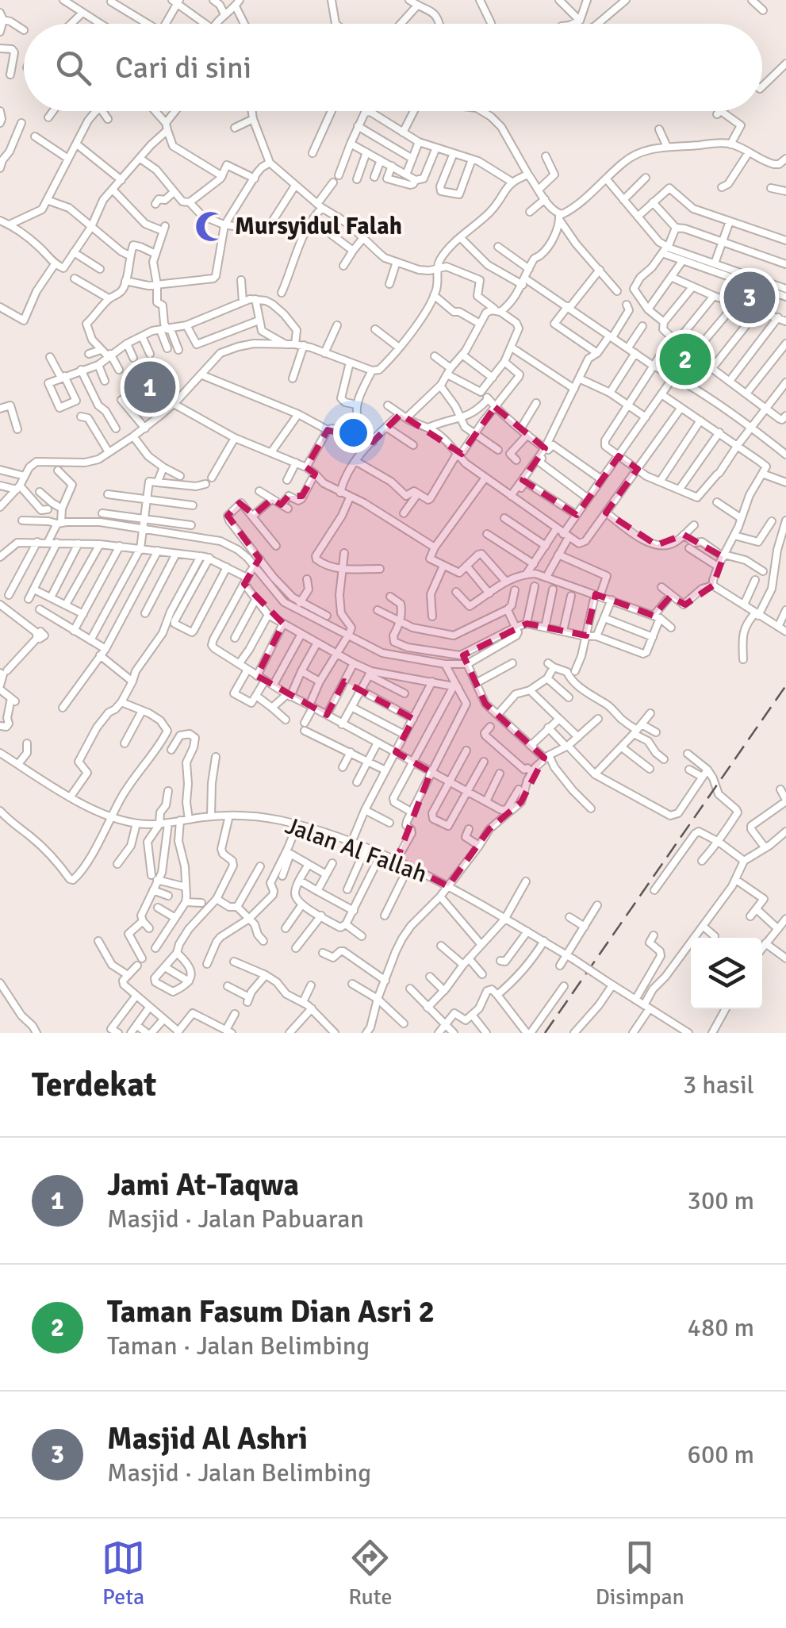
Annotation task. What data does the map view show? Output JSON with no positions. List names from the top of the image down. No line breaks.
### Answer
{"streets":{"street":["Jalan Al Fallah"]},"places":{"mosque":["Mursyidul Falah"]},"page":{"search":"Cari di sini","pins":["3","2","1"],"heading":["Terdekat","3 hasil"],"list":[{"mark":"1","name":"Jami At-Taqwa","note":"Masjid · Jalan Pabuaran","value":"300 m"},{"mark":"2","name":"Taman Fasum Dian Asri 2","note":"Taman · Jalan Belimbing","value":"480 m"},{"mark":"3","name":"Masjid Al Ashri","note":"Masjid · Jalan Belimbing","value":"600 m"}],"nav":["Peta","Rute","Disimpan"]}}
